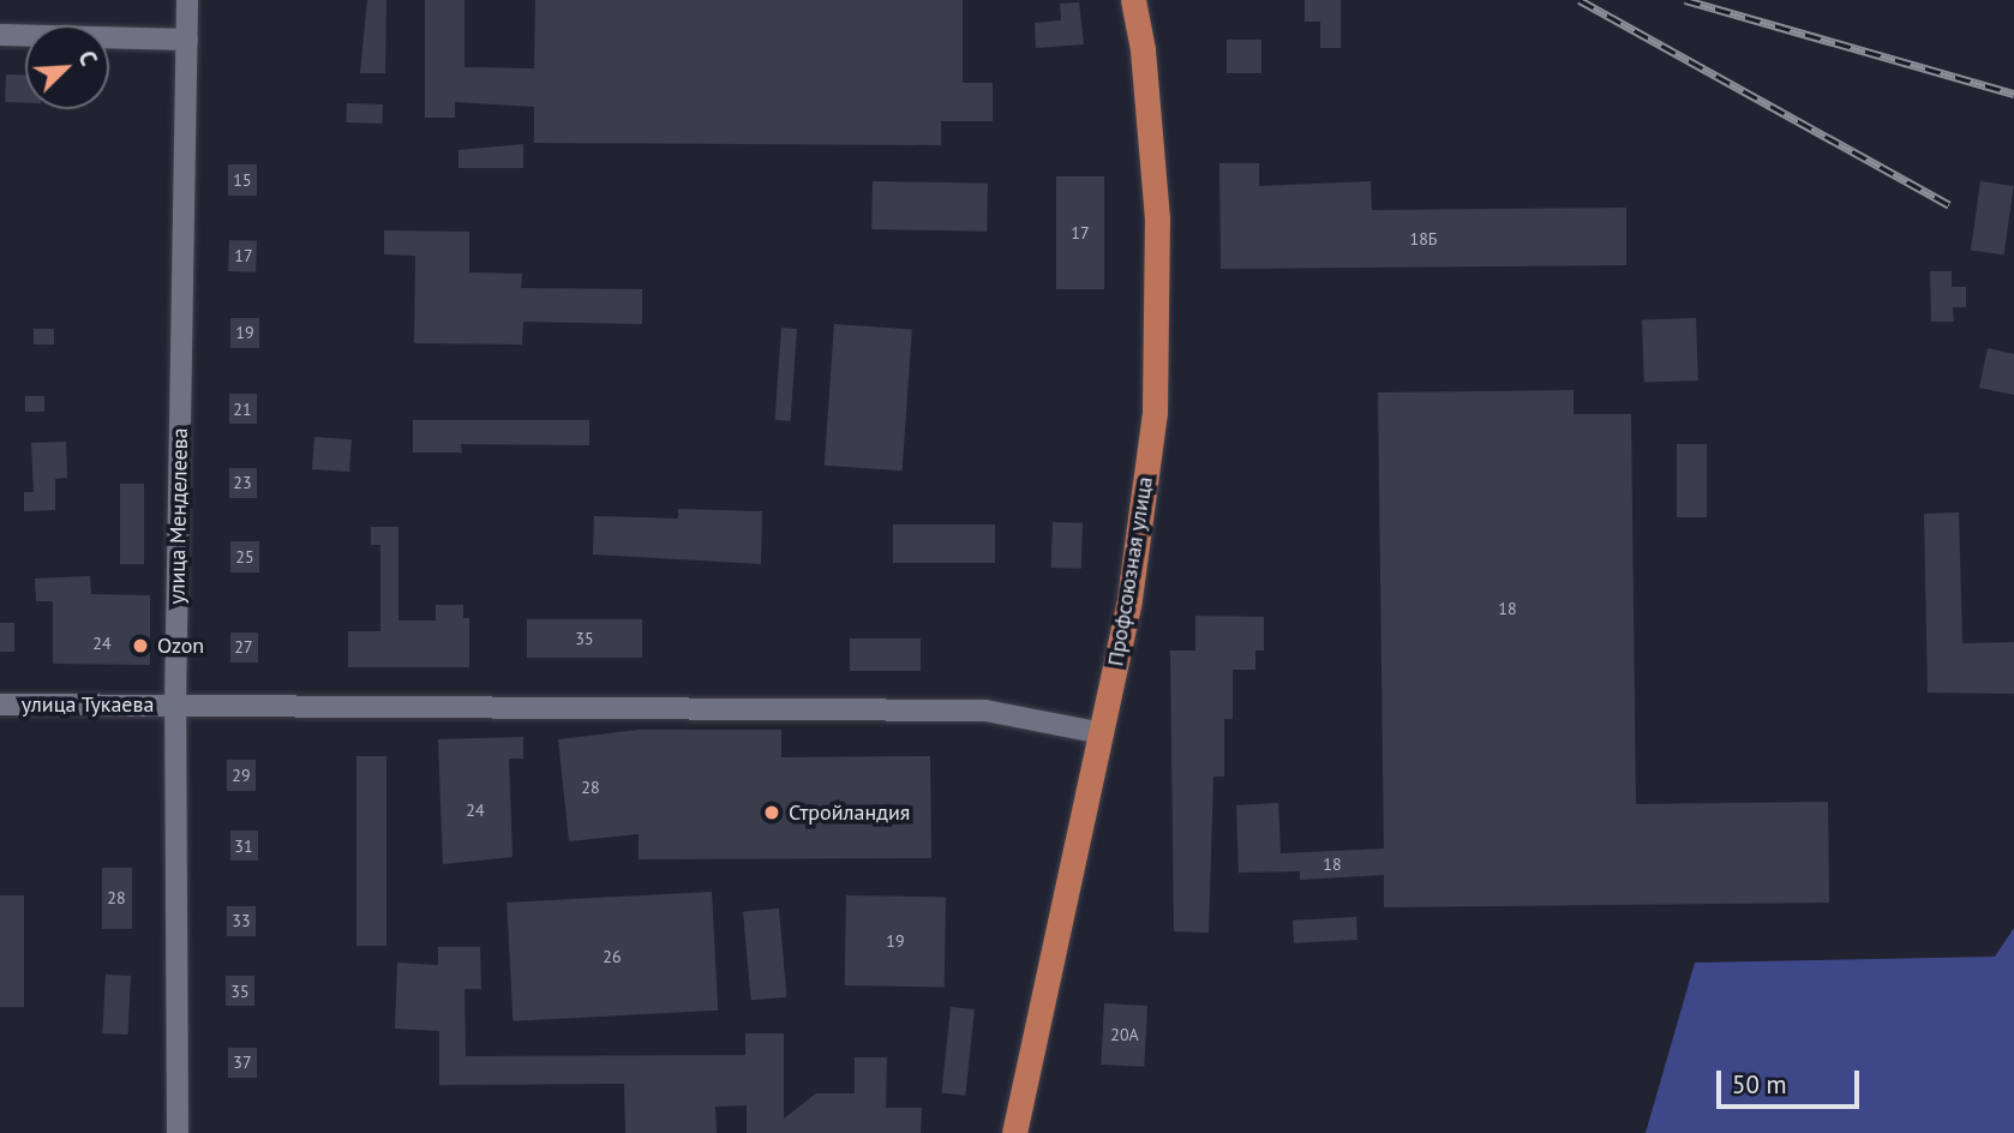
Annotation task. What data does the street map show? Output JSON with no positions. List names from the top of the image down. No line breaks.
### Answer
{"streets":{"main road":["Профсоюзная улица"],"street":["улица Менделеева","улица Тукаева"]},"crossings":[["улица Менделеева","улица Тукаева"],["Профсоюзная улица","улица Тукаева"]],"places":["Ozon","Стройландия"],"house_numbers":["15","17","18Б","17","19","21","23","25","18","35","24","27","29","28","24","31","18","28","33","19","26","35","20А","37"],"scale_bar":"50 m","north":"top right"}
